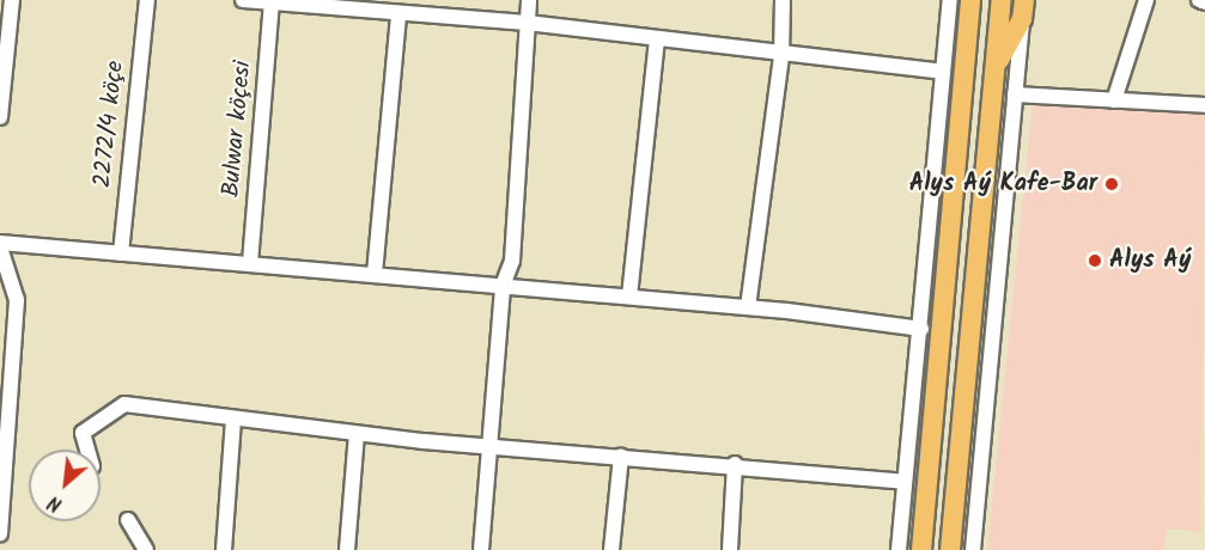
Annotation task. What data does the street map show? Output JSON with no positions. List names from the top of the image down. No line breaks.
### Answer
{"streets":{"street":["2272/4 köçe","Bulwar köçesi"]},"places":["Alys Aý Kafe-Bar","Alys Aý"],"north":"bottom left"}
